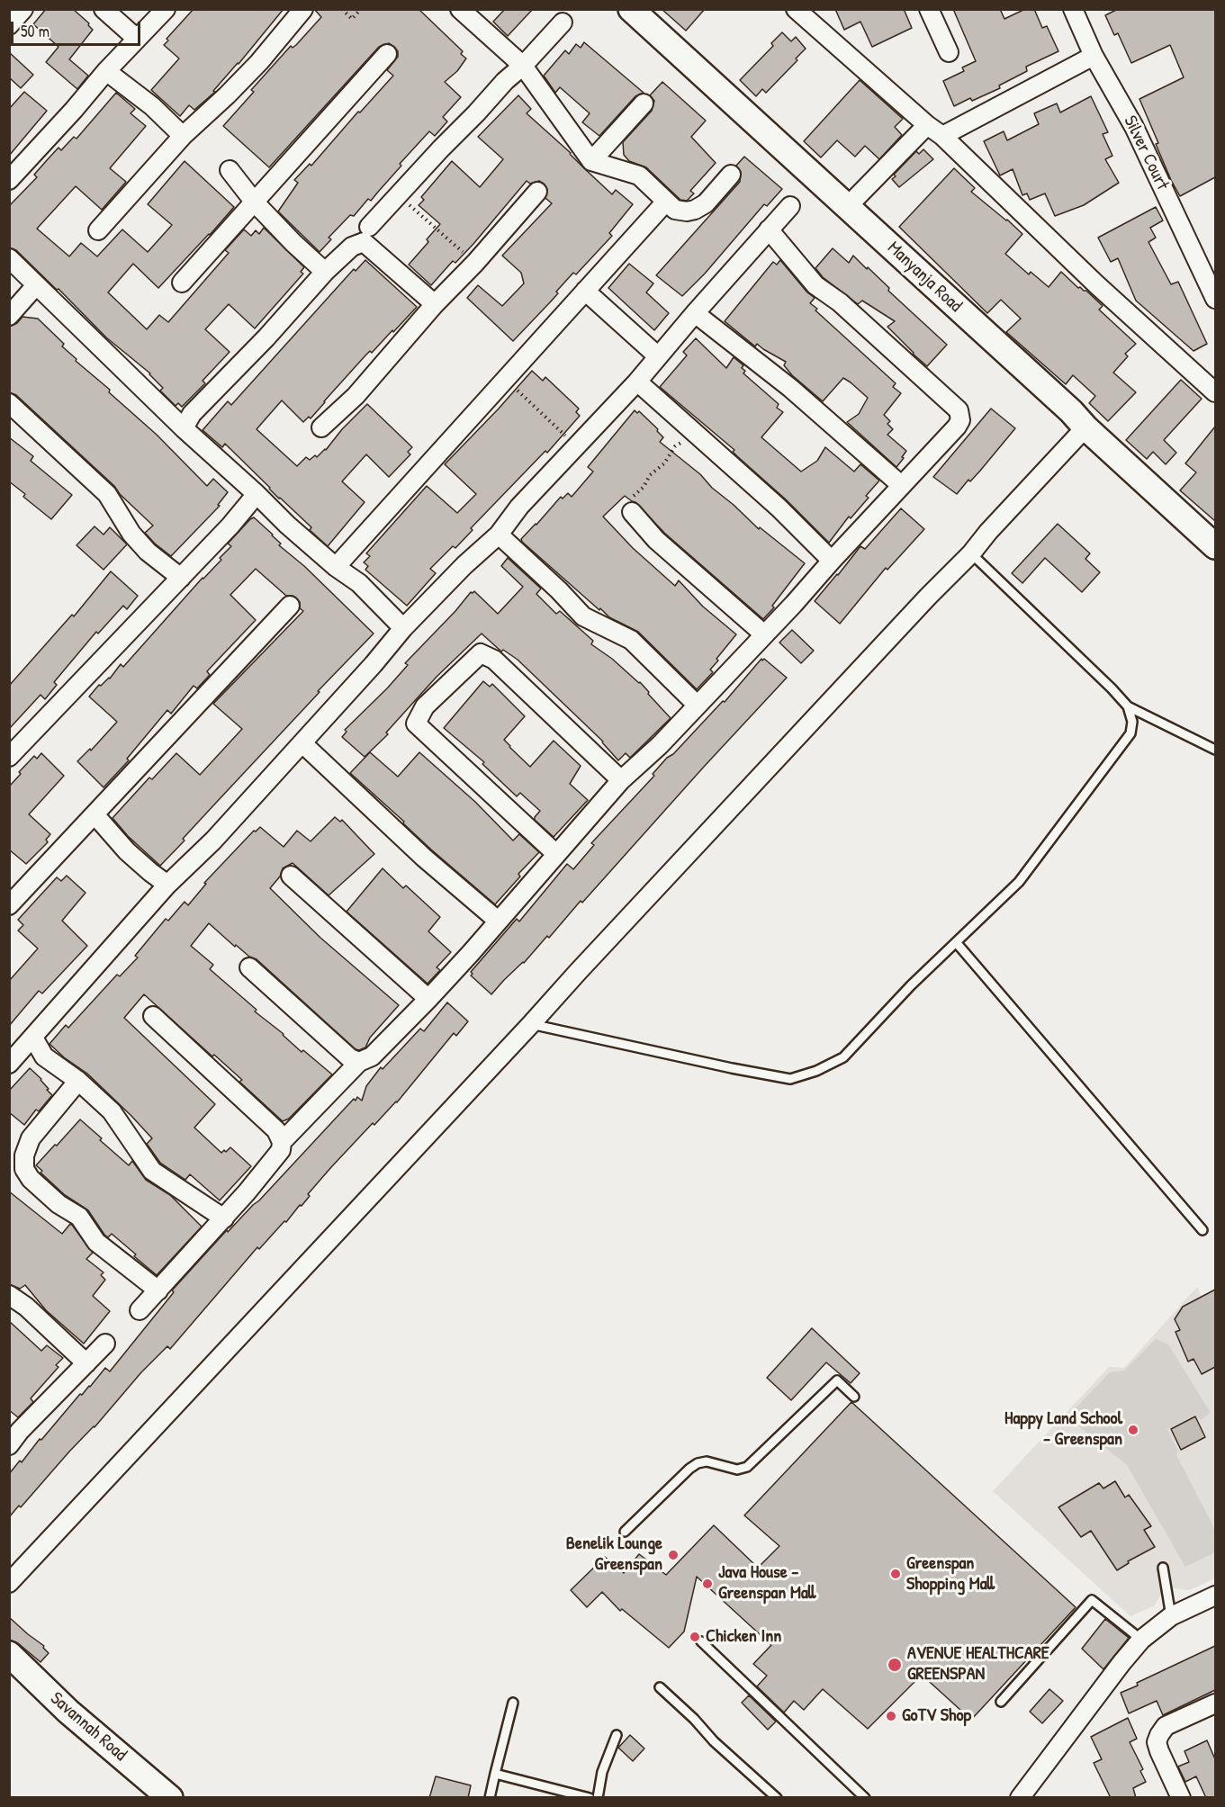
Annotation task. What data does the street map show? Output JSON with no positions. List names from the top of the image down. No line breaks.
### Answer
{"streets":{"main road":["Manyanja Road","Savannah Road"],"street":["Silver Court"]},"places":["Happy Land School - Greenspan","Benelik Lounge Greenspan","Greenspan Shopping Mall","Java House - Greenspan Mall","Chicken Inn","AVENUE HEALTHCARE GREENSPAN","GoTV Shop"],"scale_bar":"50 m"}
